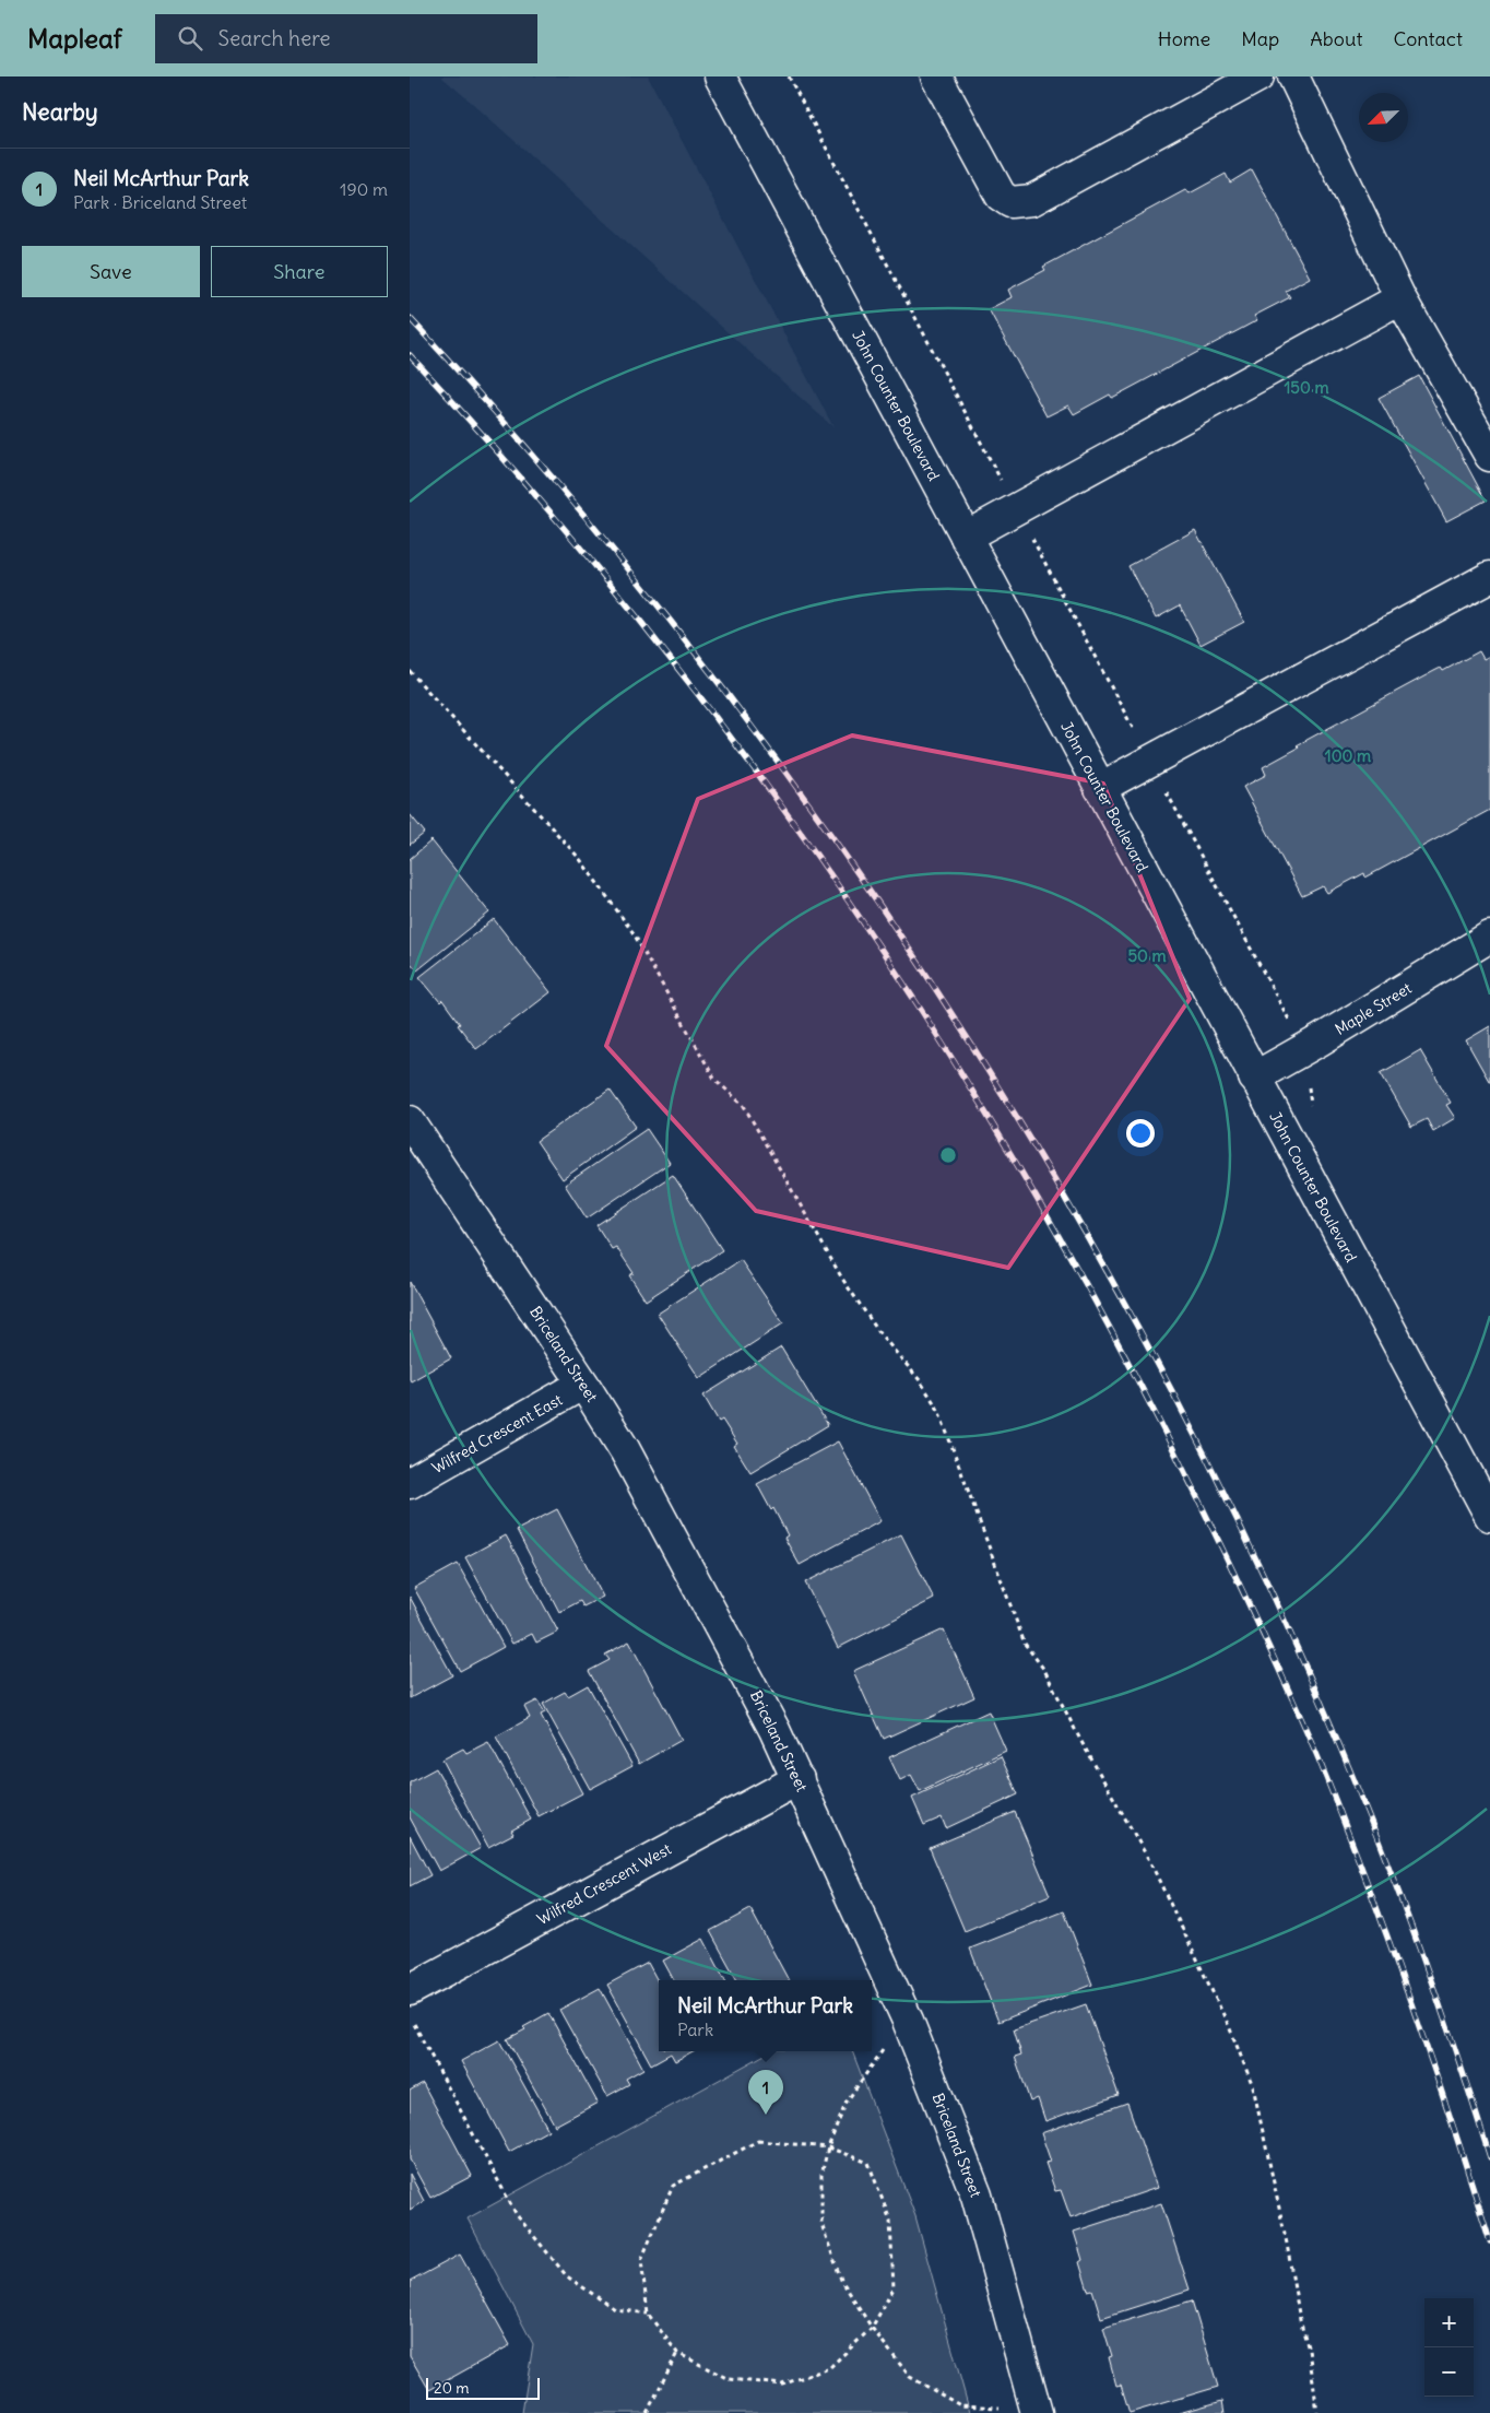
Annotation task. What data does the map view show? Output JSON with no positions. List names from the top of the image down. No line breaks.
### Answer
{"streets":{"street":["John Counter Boulevard","Maple Street","Briceland Street","Wilfred Crescent East","Wilfred Crescent West"]},"crossings":[["John Counter Boulevard","Maple Street"],["Briceland Street","Wilfred Crescent East"],["Briceland Street","Wilfred Crescent West"]],"scale_bar":"20 m","north":"bottom left","page":{"header":"Mapleaf","search":"Search here","nav":["Home","Map","About","Contact"],"heading":"Nearby","list":[{"mark":"1","name":"Neil McArthur Park","note":"Park · Briceland Street","value":"190 m"}],"buttons":["Save","Share"],"popup":["Neil McArthur Park","Park"],"pins":"1","map_buttons":["+","−"],"scale":"20 m"},"rings":["150 m","100 m","50 m"]}
